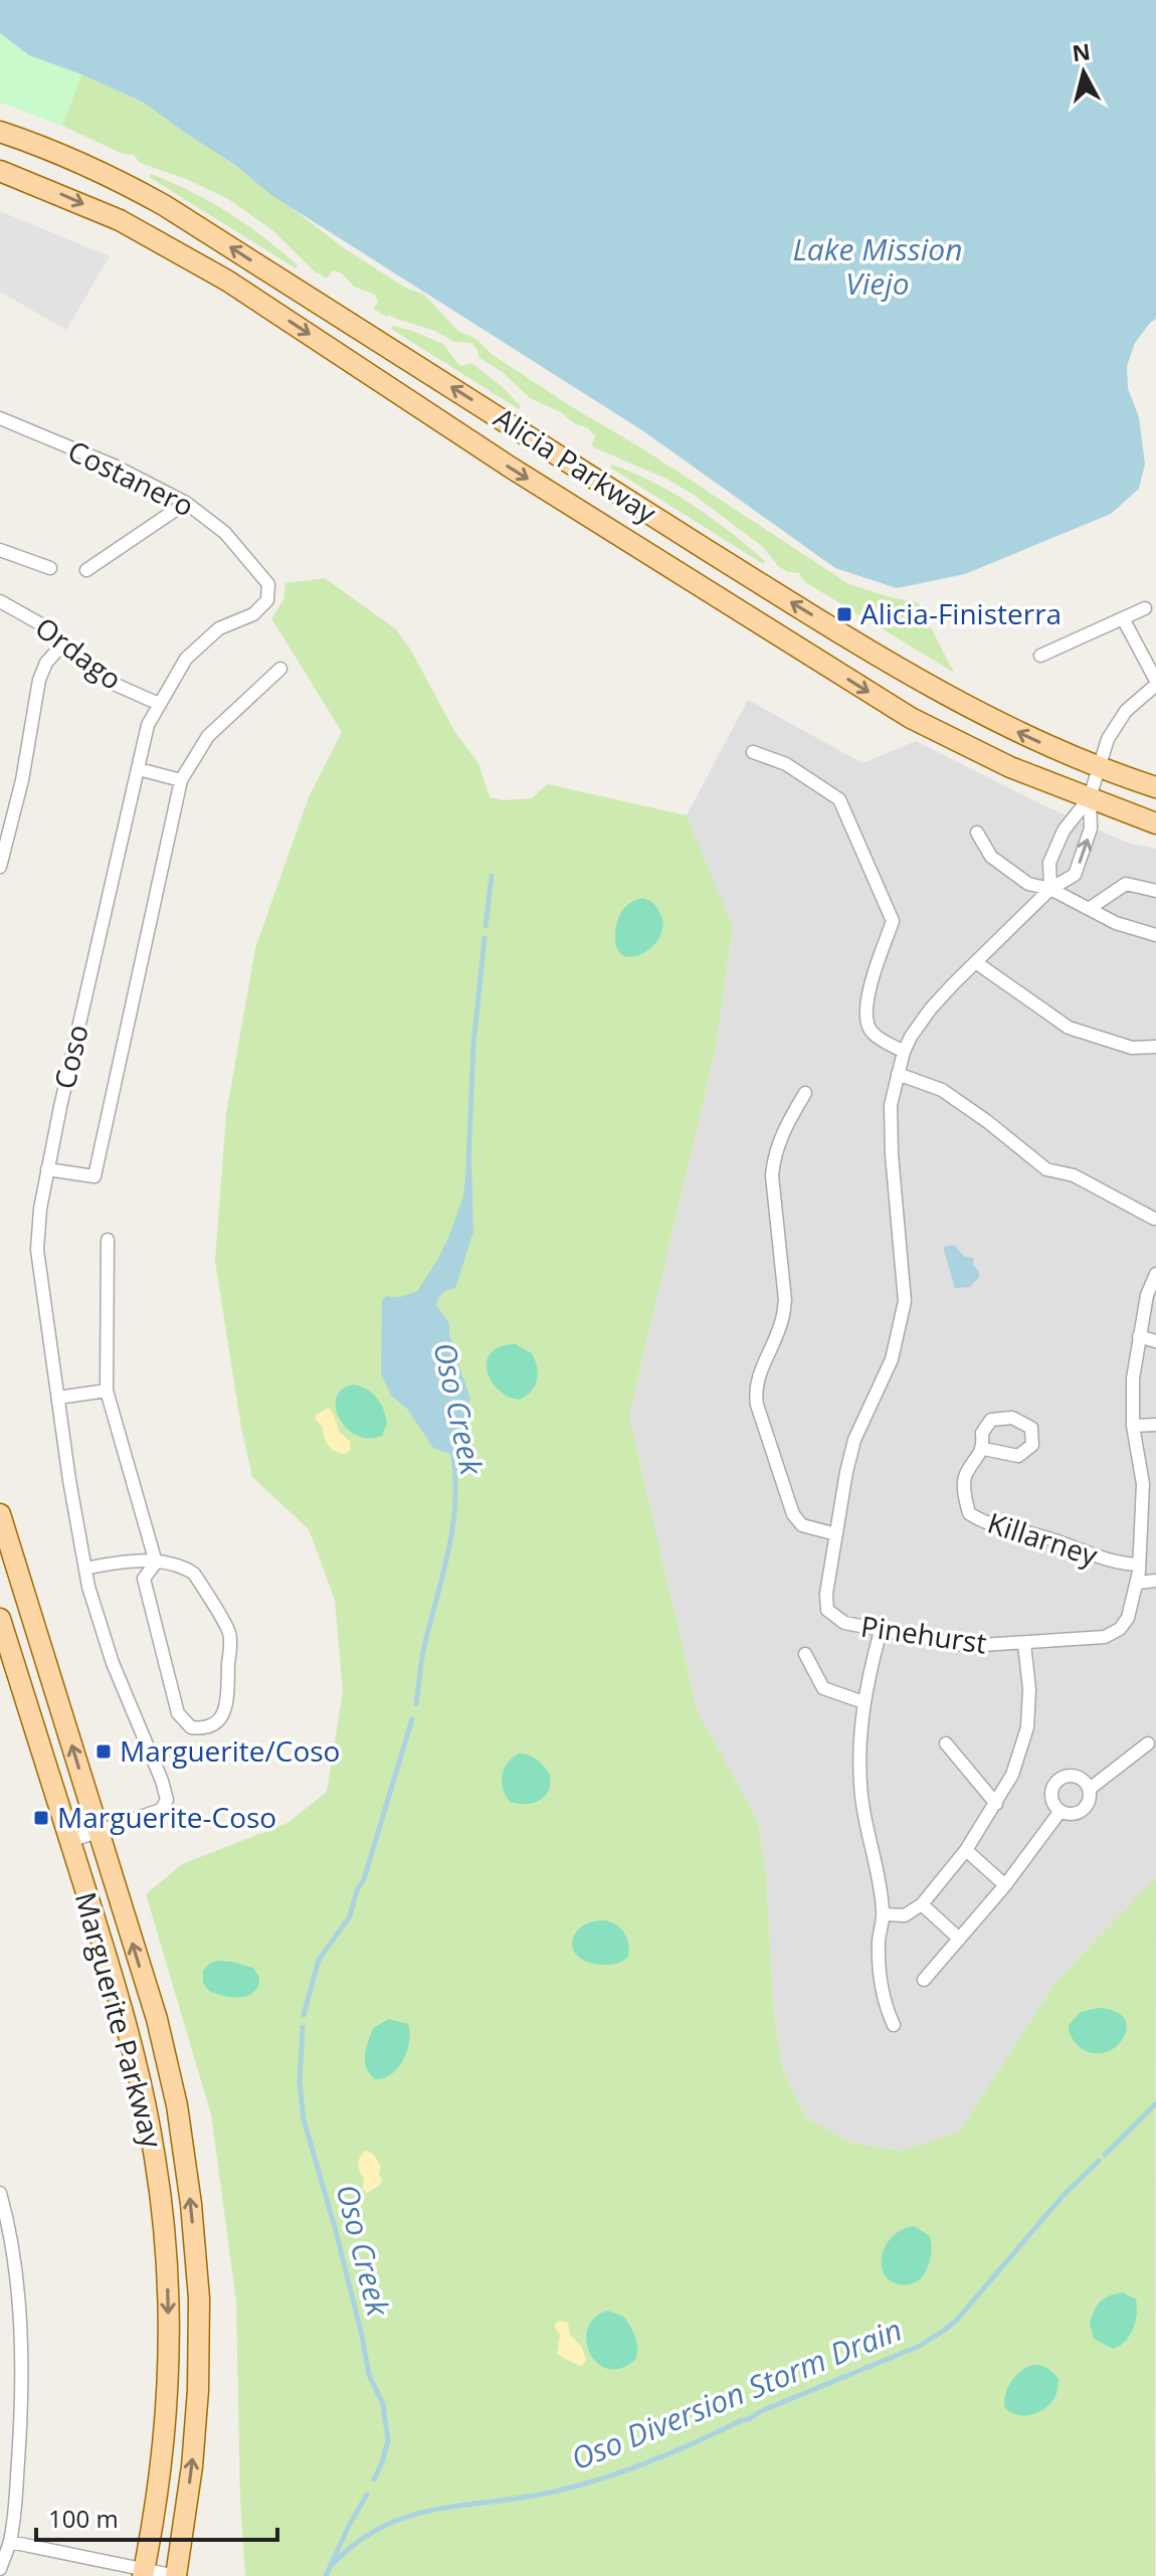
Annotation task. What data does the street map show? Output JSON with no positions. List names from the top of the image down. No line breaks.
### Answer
{"streets":{"main road":["Alicia Parkway","Marguerite Parkway"],"street":["Costanero","Ordago","Coso","Killarney","Pinehurst"]},"crossings":[["Costanero","Coso"],["Ordago","Coso"],["Coso","Marguerite Parkway"]],"water":["Lake Mission Viejo","Oso Creek","Oso Diversion Storm Drain"],"places":{"transit":["Alicia-Finisterra","Marguerite/Coso","Marguerite-Coso"]},"scale_bar":"100 m","north":"top"}
